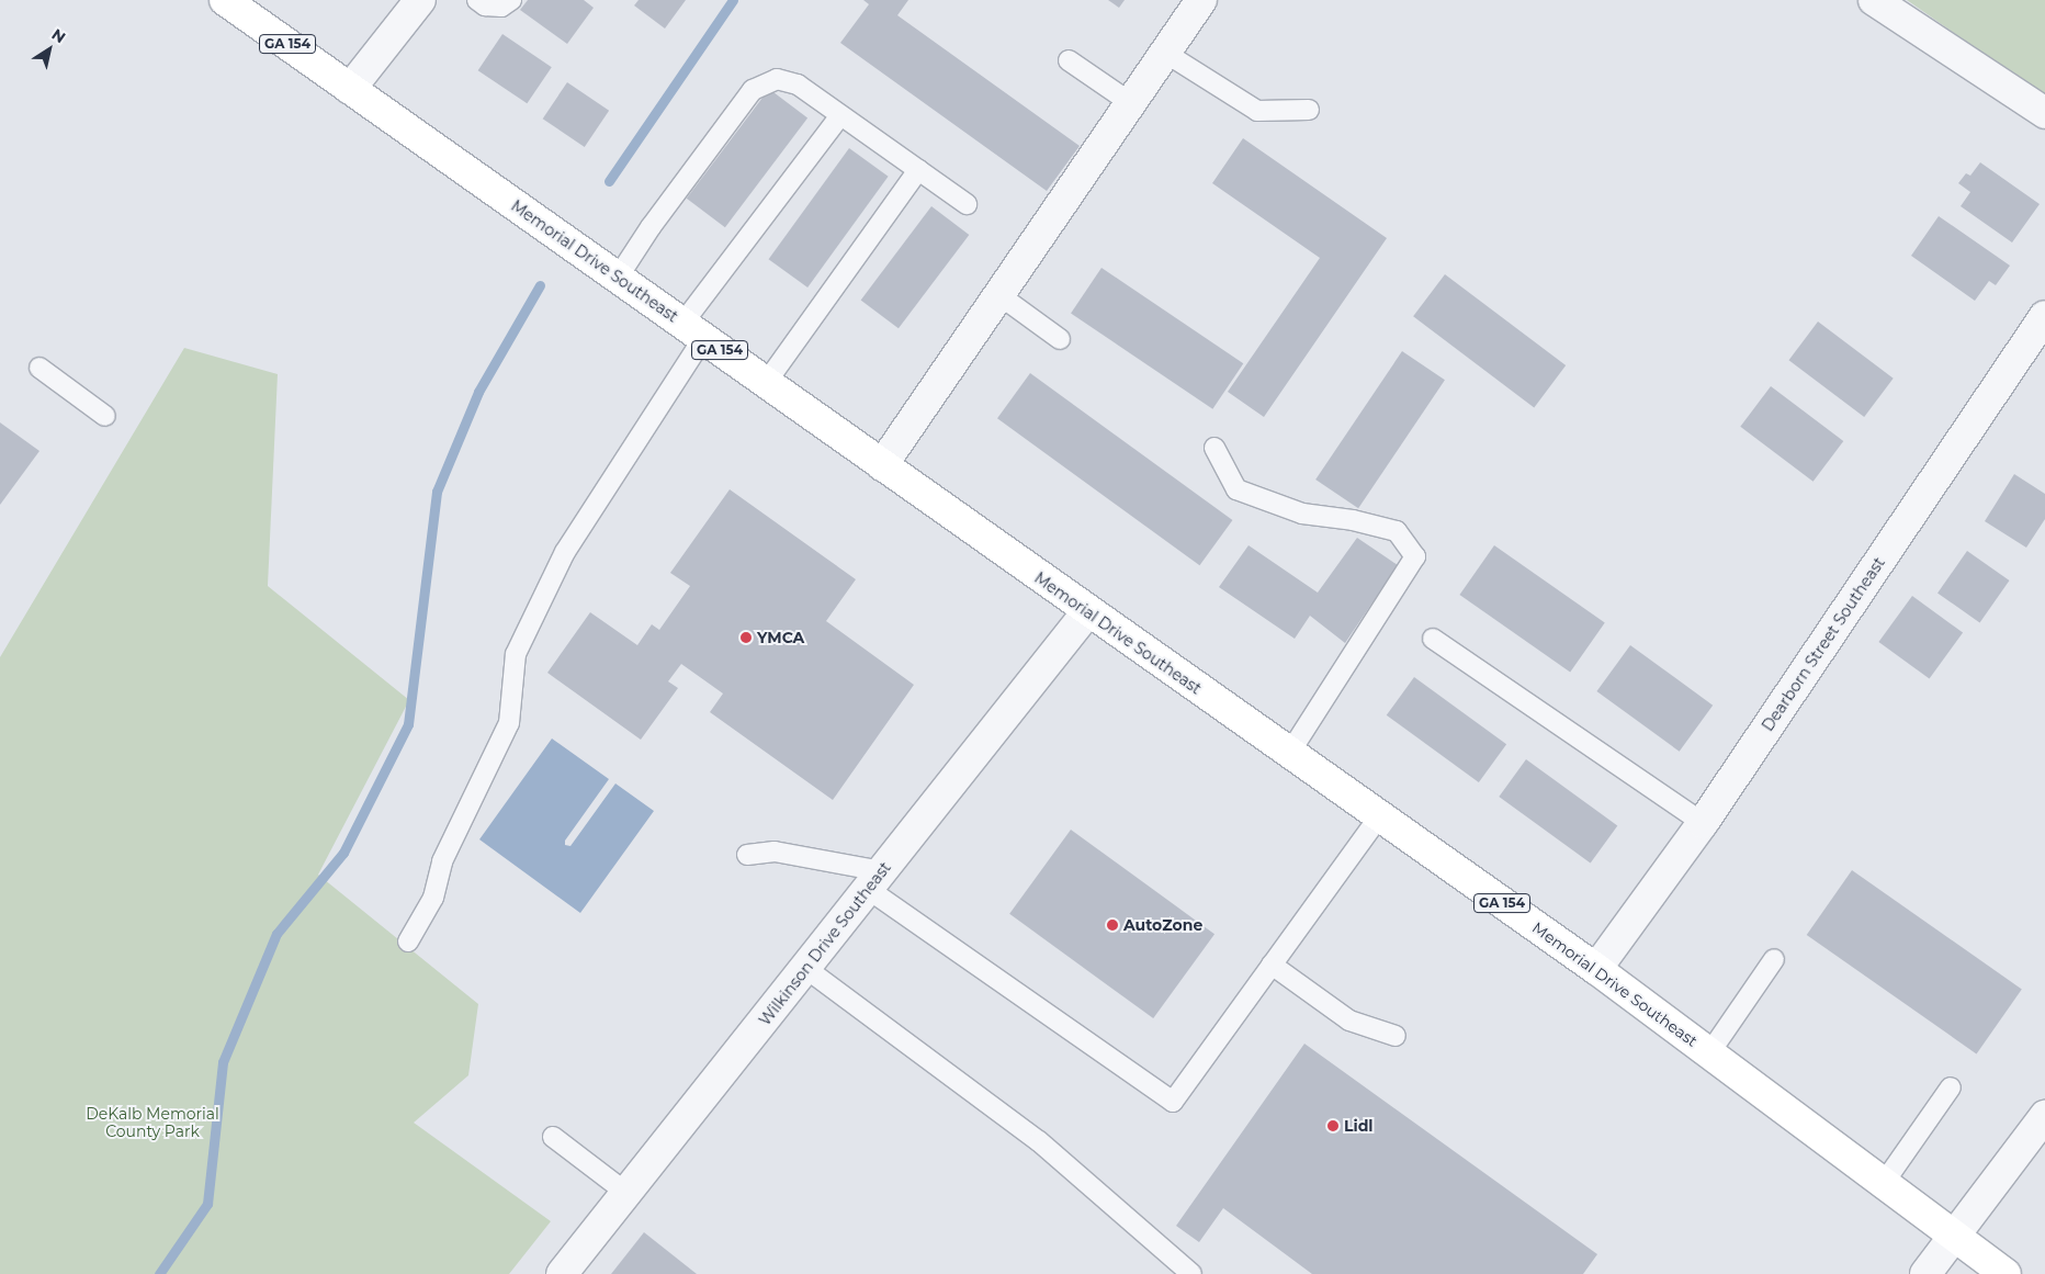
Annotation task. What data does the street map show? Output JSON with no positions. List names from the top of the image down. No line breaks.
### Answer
{"streets":{"main road":["GA 154","Memorial Drive Southeast"],"street":["Dearborn Street Southeast","Wilkinson Drive Southeast"]},"crossings":[["Memorial Drive Southeast","Dearborn Street Southeast"],["Memorial Drive Southeast","Wilkinson Drive Southeast"]],"parks":["DeKalb Memorial County Park"],"places":["YMCA","AutoZone","Lidl"],"north":"top right"}
